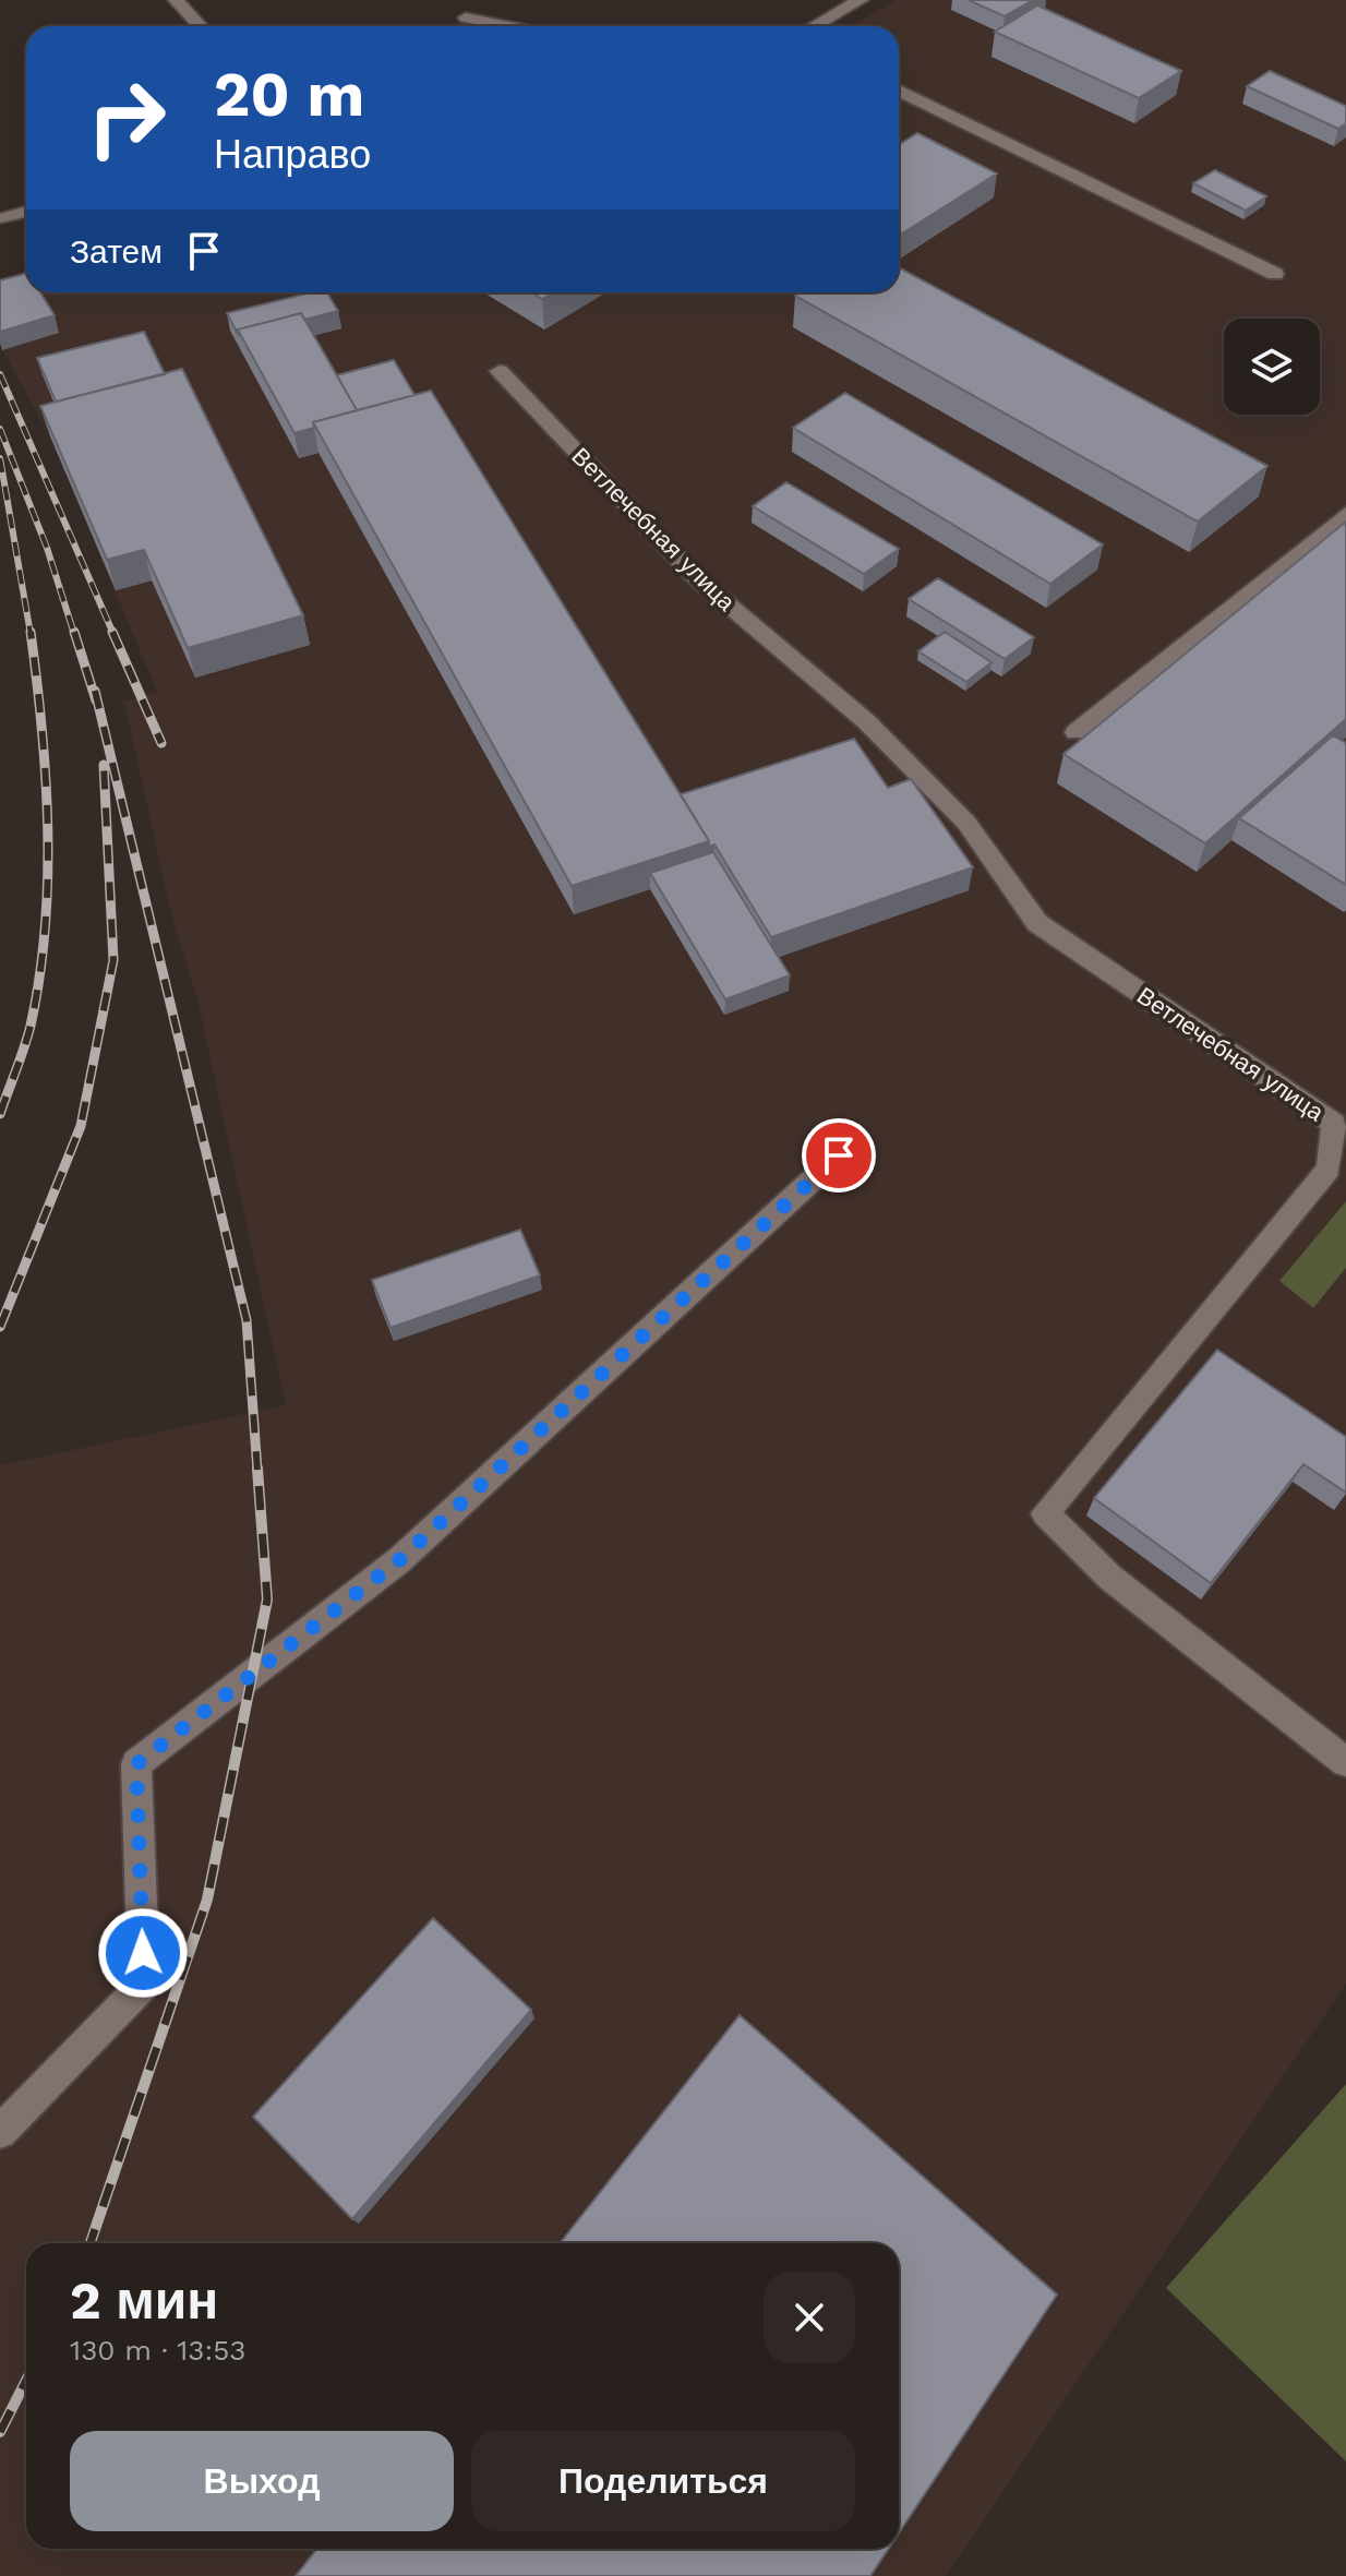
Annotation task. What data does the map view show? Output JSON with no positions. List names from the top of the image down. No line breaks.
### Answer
{"streets":{"lane":["Ветлечебная улица"]},"page":{"turn":["20 m","Направо"],"then":"Затем","heading":["2 мин","130 m · 13:53"],"buttons":["Выход","Поделиться"]}}
